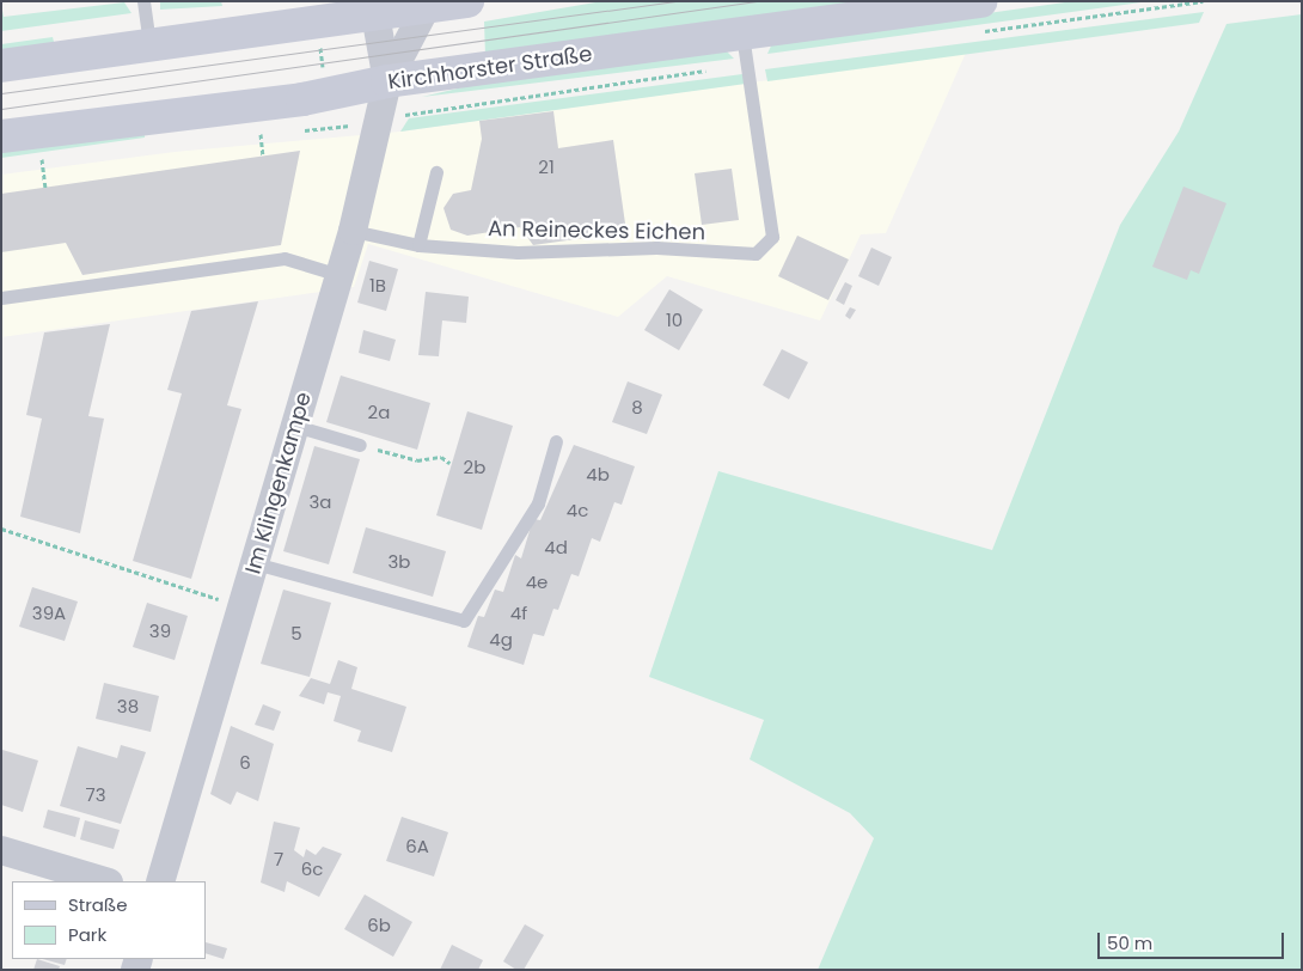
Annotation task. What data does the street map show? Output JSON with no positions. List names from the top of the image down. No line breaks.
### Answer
{"streets":{"main road":["Kirchhorster Straße"],"street":["Im Klingenkampe"],"lane":["An Reineckes Eichen"]},"crossings":[["Kirchhorster Straße","An Reineckes Eichen"],["Kirchhorster Straße","Im Klingenkampe"],["An Reineckes Eichen","Im Klingenkampe"]],"house_numbers":["21","1B","10","8","2a","2b","4b","3a","4c","4d","3b","4e","39A","4f","39","5","4g","38","6","73","6A","7","6c","6b"],"legend":["Straße","Park"],"scale_bar":"50 m"}
